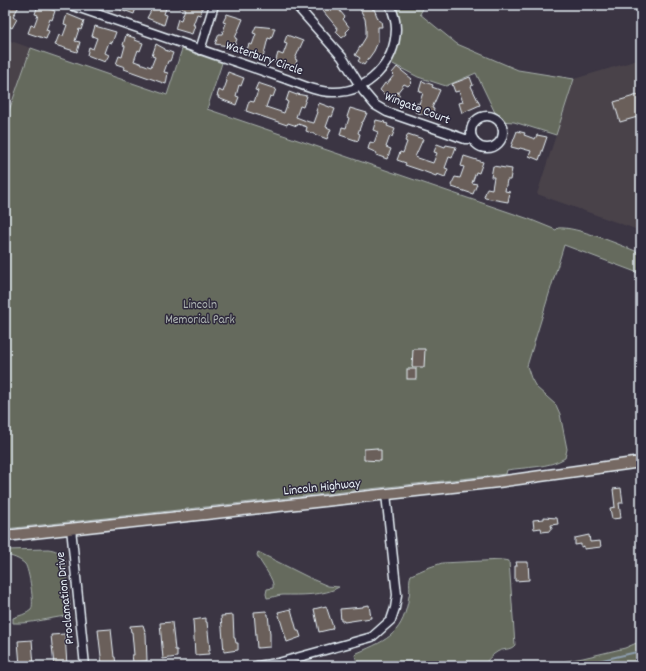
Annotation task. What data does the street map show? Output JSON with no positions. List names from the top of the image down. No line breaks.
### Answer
{"streets":{"main road":["Lincoln Highway"],"street":["Waterbury Circle","Wingate Court","Proclamation Drive"]},"crossings":[["Waterbury Circle","Wingate Court"],["Lincoln Highway","Proclamation Drive"]],"parks":["Lincoln Memorial Park"]}
